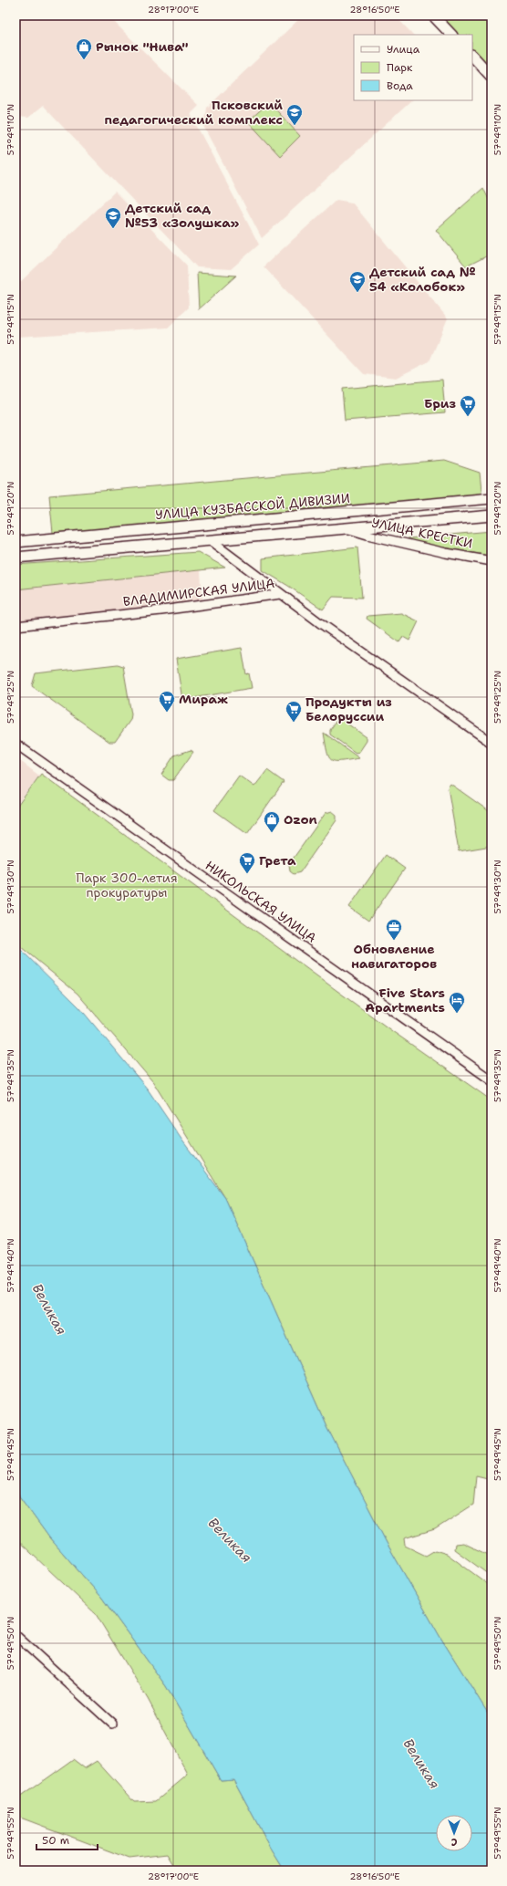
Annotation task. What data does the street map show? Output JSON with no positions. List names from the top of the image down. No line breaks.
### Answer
{"streets":{"street":["УЛИЦА КУЗБАССКОЙ ДИВИЗИИ","УЛИЦА КРЕСТКИ","ВЛАДИМИРСКАЯ УЛИЦА","НИКОЛЬСКАЯ УЛИЦА"]},"water":["Великая"],"parks":["Парк 300-летия прокуратуры"],"places":{"shop":["Рынок \"Нива\"","Ozon"],"school or university":["Псковский педагогический комплекс","Детский сад №53 «Золушка»","Детский сад № 54 «Колобок»"],"supermarket":["Бриз","Мираж","Продукты из Белоруссии","Грета"],"office":["Обновление навигаторов"],"hotel":["Five Stars Apartments"]},"legend":["Улица","Парк","Вода"],"scale_bar":"50 m","north":"bottom","coordinates":["28°17'00\"E","28°16'50\"E","57°49'10\"N","57°49'15\"N","57°49'20\"N","57°49'25\"N","57°49'30\"N","57°49'35\"N","57°49'40\"N","57°49'45\"N","57°49'50\"N","57°49'55\"N"]}
